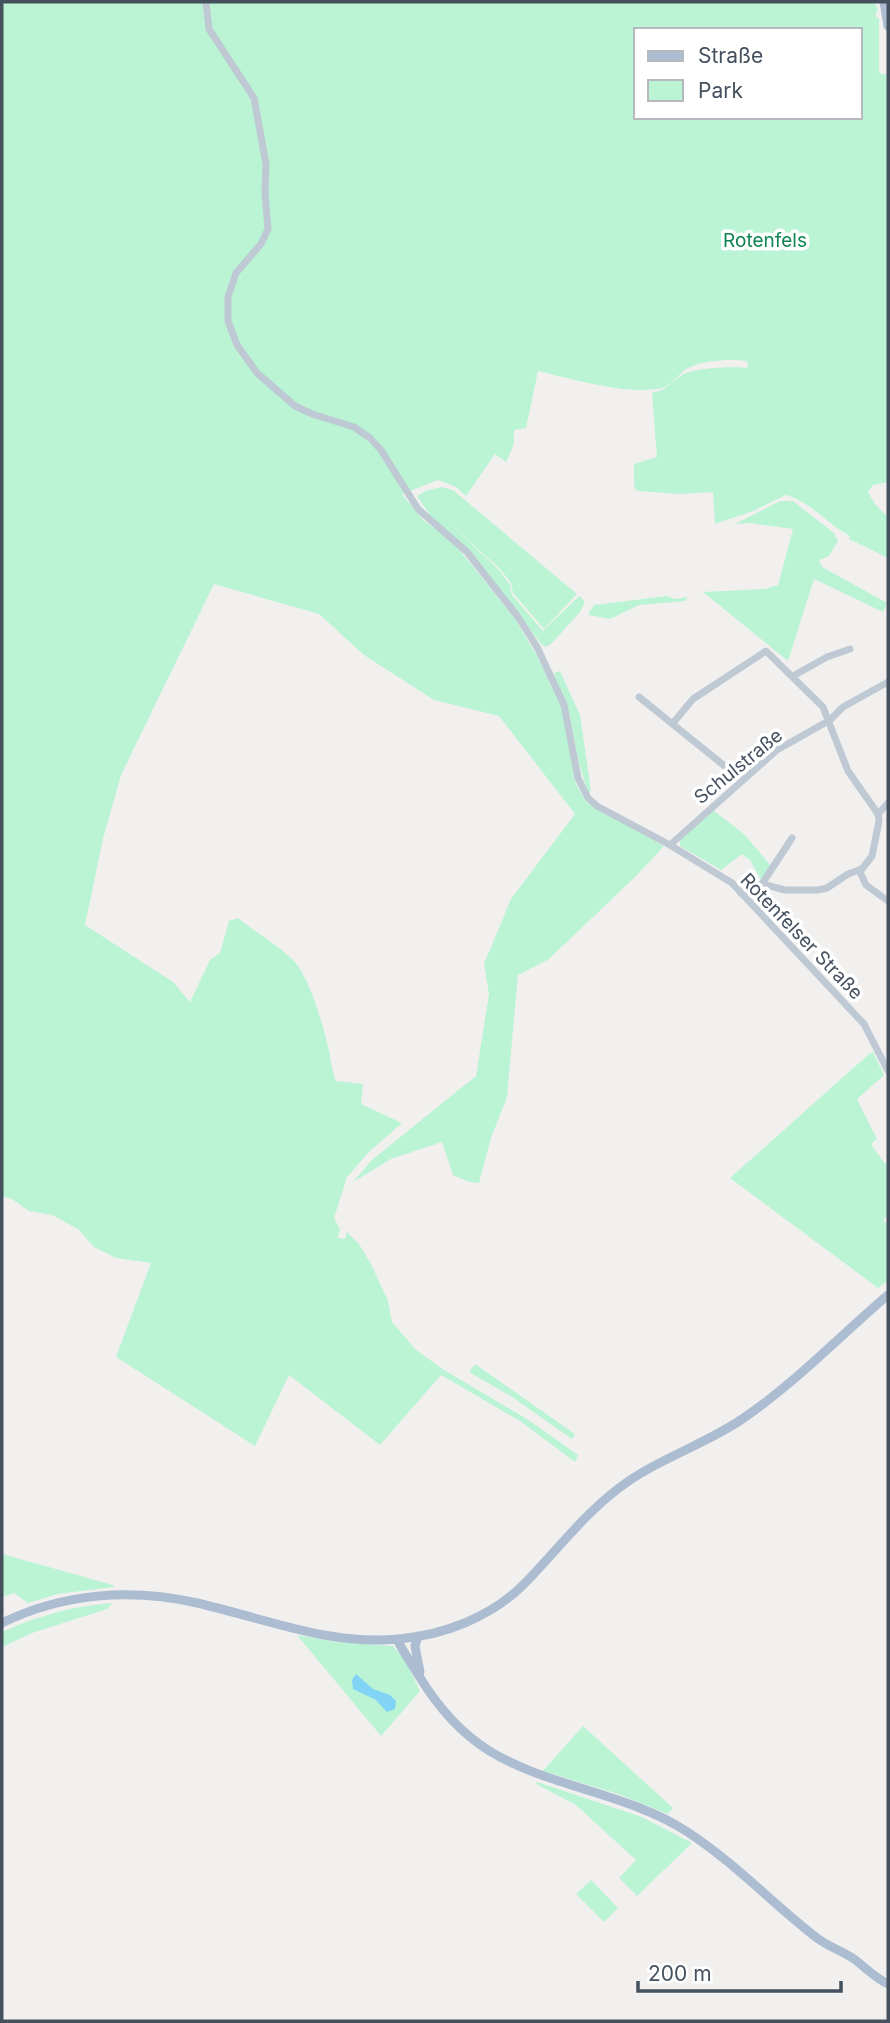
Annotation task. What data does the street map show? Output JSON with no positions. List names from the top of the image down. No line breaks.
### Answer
{"streets":{"street":["Schulstraße","Rotenfelser Straße"]},"crossings":[["Schulstraße","Rotenfelser Straße"]],"parks":["Rotenfels"],"legend":["Straße","Park"],"scale_bar":"200 m"}
